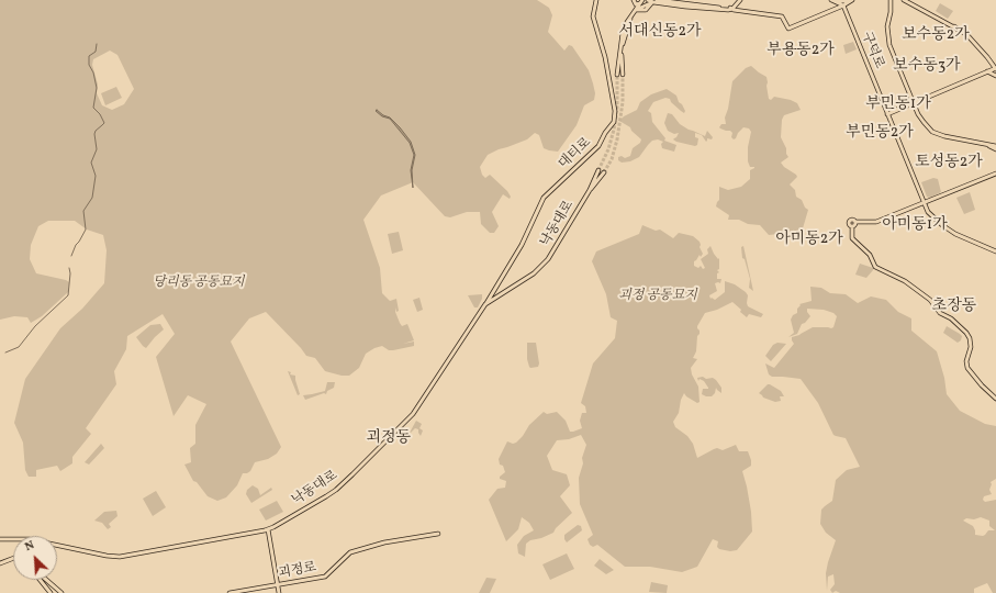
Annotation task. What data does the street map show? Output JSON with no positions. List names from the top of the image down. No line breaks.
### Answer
{"streets":{"main road":["구덕로","대티로","낙동대로","괴정로"]},"crossings":[["대티로","낙동대로"]],"districts":["서대신동2가","보수동2가","부용동2가","보수동3가","부민동1가","부민동2가","토성동2가","아미동1가","아미동2가","초장동","괴정동"],"parks":["당리동 공동묘지","괴정 공동묘지"],"north":"top left"}
